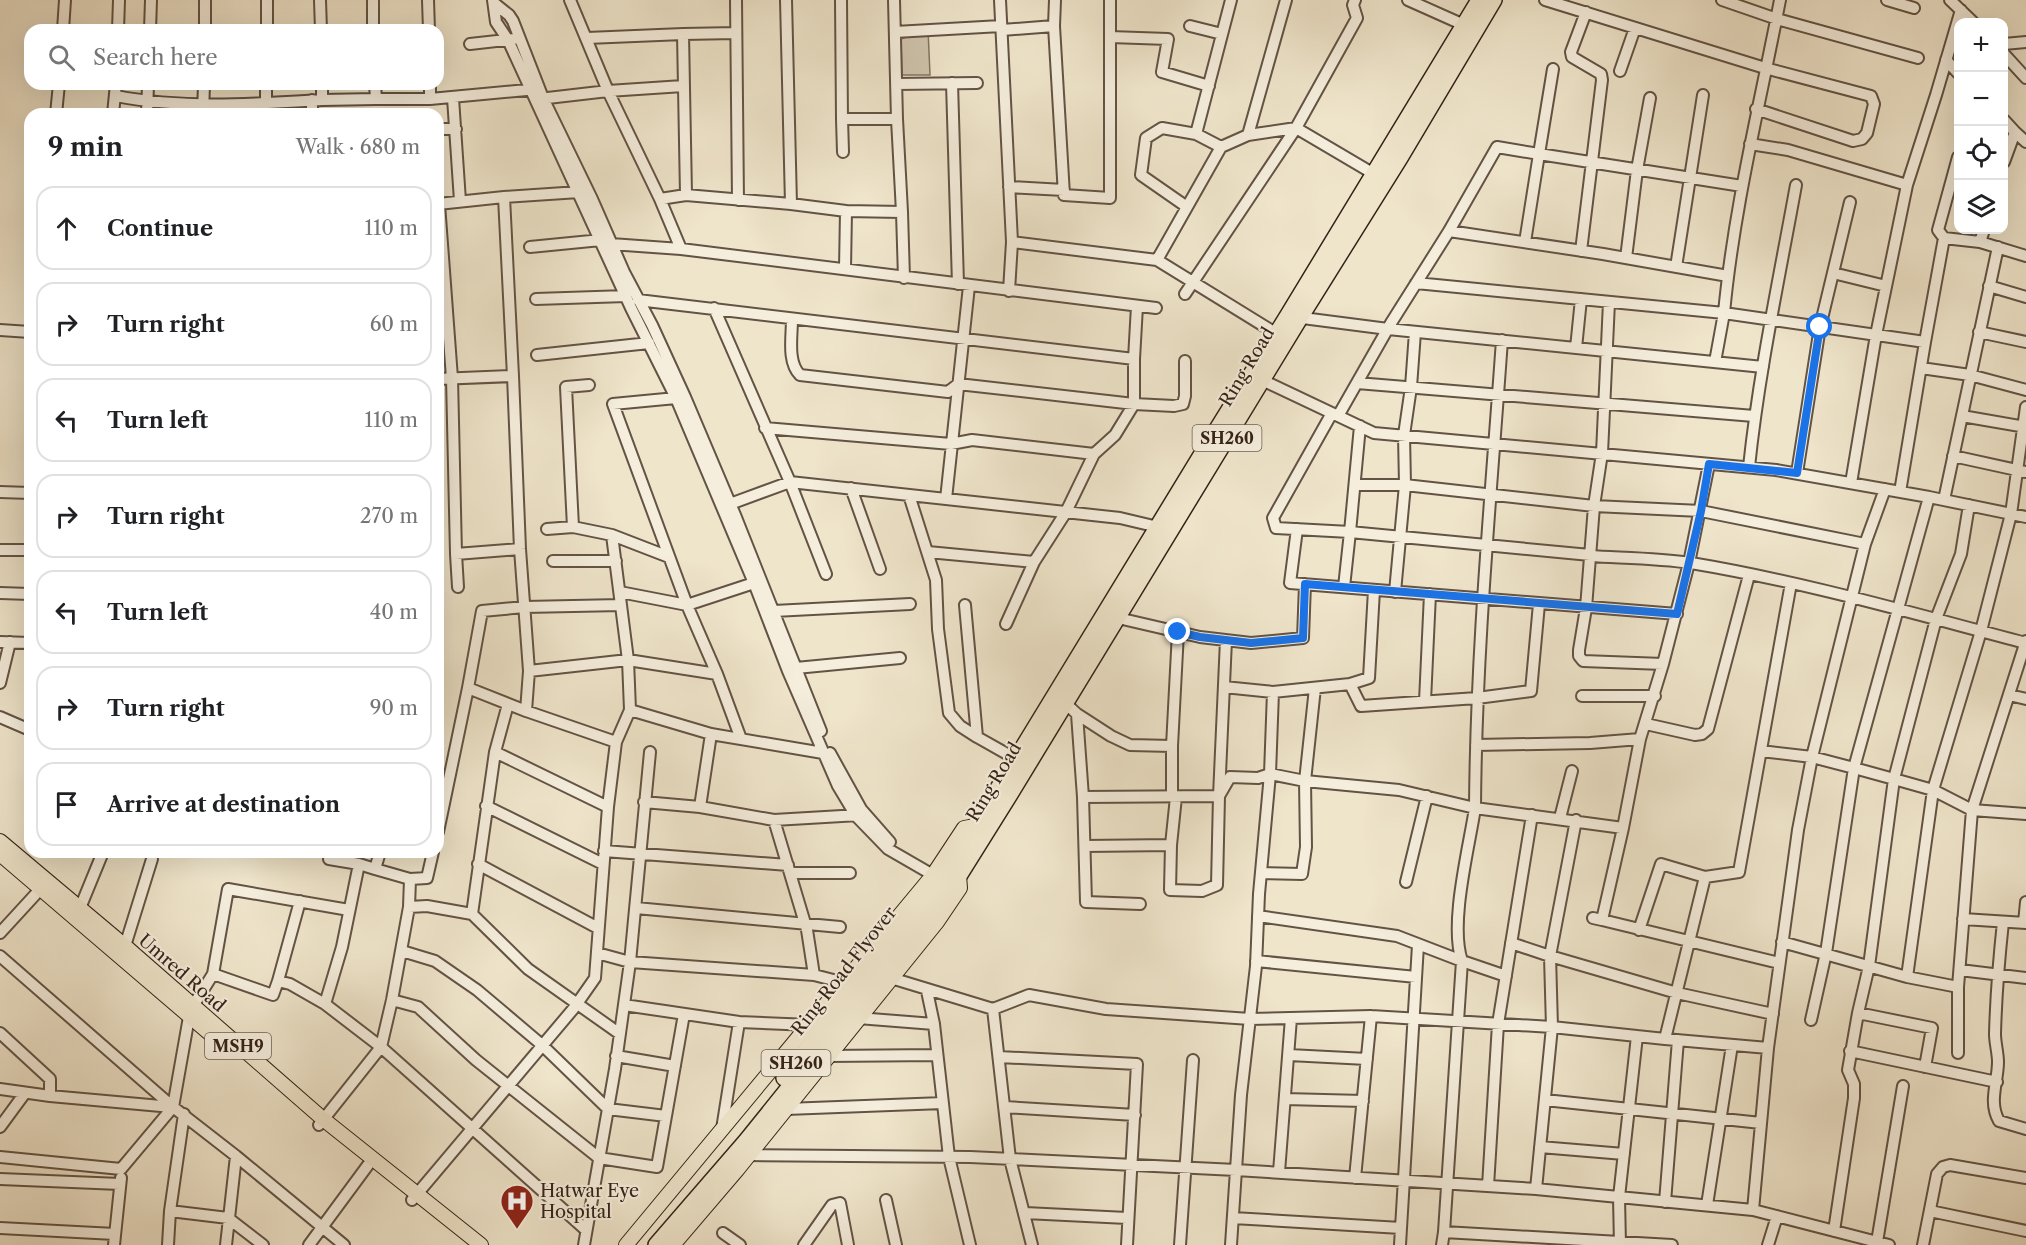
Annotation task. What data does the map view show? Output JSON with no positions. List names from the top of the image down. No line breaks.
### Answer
{"streets":{"highway":["Ring Road","SH260","Ring Road Flyover"],"main road":["Umred Road","MSH9"]},"crossings":[["Ring Road","Ring Road Flyover"]],"places":{"hospital":["Hatwar Eye Hospital"]},"page":{"map_buttons":["+","−"],"search":"Search here","heading":["9 min","Walk · 680 m"],"list":[["Continue","110 m"],["Turn right","60 m"],["Turn left","110 m"],["Turn right","270 m"],["Turn left","40 m"],["Turn right","90 m"],"Arrive at destination"]}}
